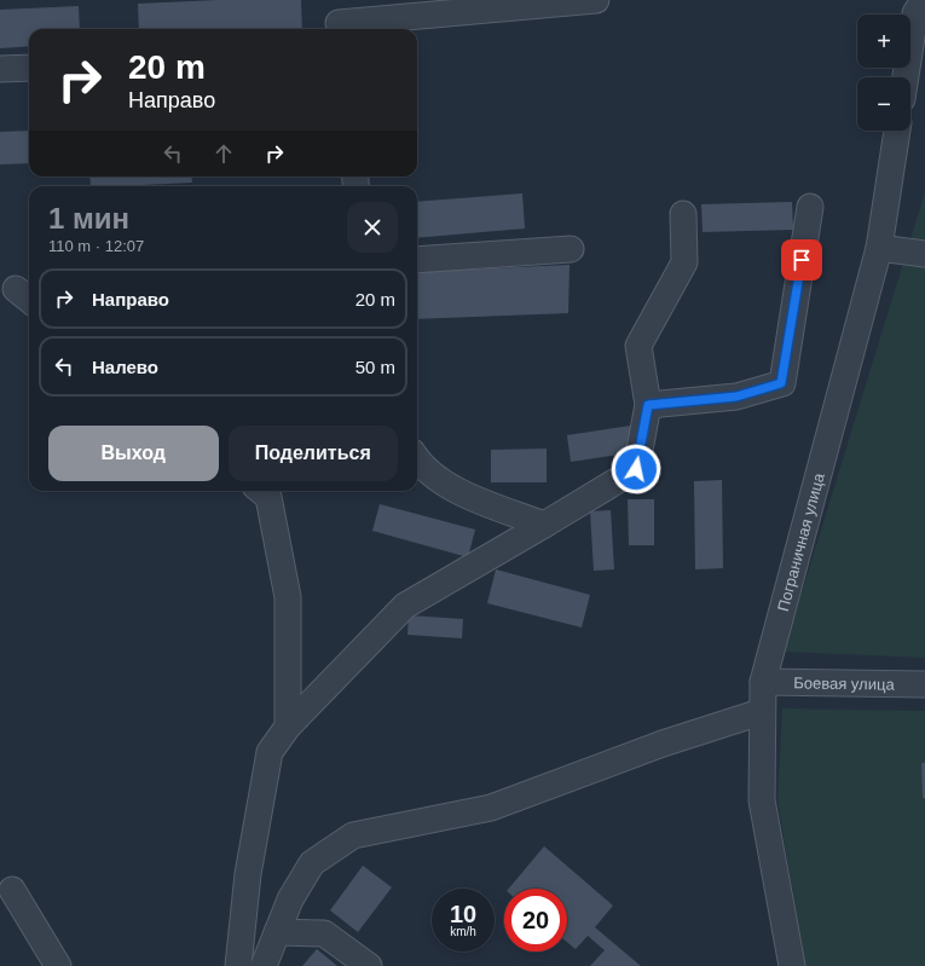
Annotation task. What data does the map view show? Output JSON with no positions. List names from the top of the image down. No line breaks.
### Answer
{"streets":{"street":["Пограничная улица","Боевая улица"]},"crossings":[["Пограничная улица","Боевая улица"]],"page":{"map_buttons":["+","−"],"turn":["20 m","Направо"],"heading":["1 мин","110 m · 12:07"],"list":[{"name":"Направо","value":"20 m"},{"name":"Налево","value":"50 m"}],"buttons":["Выход","Поделиться"],"speed":"10 km/h","limit":"20"}}
